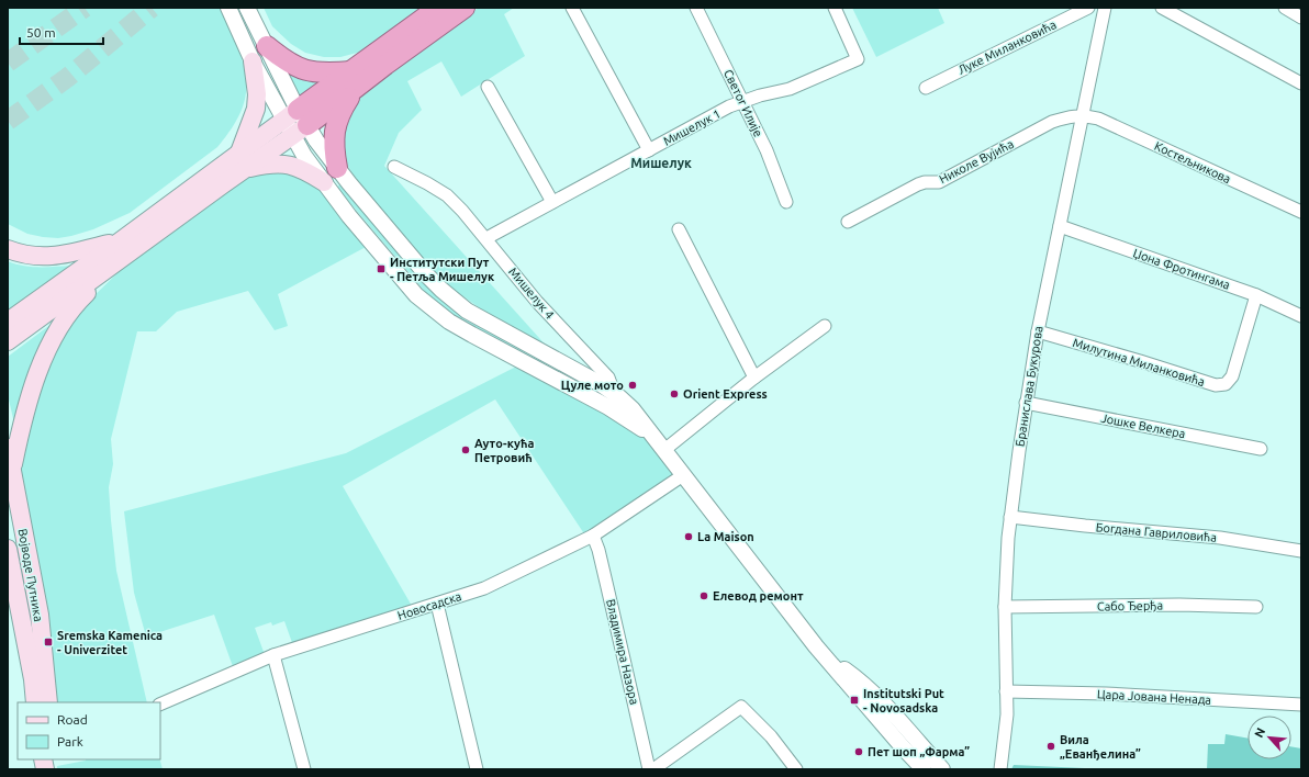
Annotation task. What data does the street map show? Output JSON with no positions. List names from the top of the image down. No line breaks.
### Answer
{"streets":{"main road":["Војводе Путника"],"street":["Луке Миланковића","Светог Илије","Мишелук 1","Николе Вујића","Костељникова","Џона Фротингама","Мишелук 4","Милутина Миланковића","Бранислава Букурова","Јошке Велкера","Богдана Гавриловића","Новосадска","Сабо Ђерђа","Владимира Назора","Цара Јована Ненада"]},"crossings":[["Светог Илије","Мишелук 1"],["Мишелук 1","Мишелук 4"],["Николе Вујића","Костељникова"],["Николе Вујића","Бранислава Букурова"],["Костељникова","Бранислава Букурова"],["Џона Фротингама","Милутина Миланковића"],["Џона Фротингама","Бранислава Букурова"],["Милутина Миланковића","Бранислава Букурова"],["Бранислава Букурова","Јошке Велкера"],["Бранислава Букурова","Богдана Гавриловића"],["Бранислава Букурова","Сабо Ђерђа"],["Бранислава Букурова","Цара Јована Ненада"],["Новосадска","Владимира Назора"]],"districts":["Мишелук"],"places":{"transit":["Институтски Пут - Петља Мишелук","Sremska Kamenica - Univerzitet","Institutski Put - Novosadska"],"other":["Цуле мото","Orient Express","Ауто-кућа Петровић","La Maison","Елевод ремонт","Вила „Еванђелина”","Пет шоп „Фарма”"]},"legend":["Road","Park"],"scale_bar":"50 m","north":"top left"}
